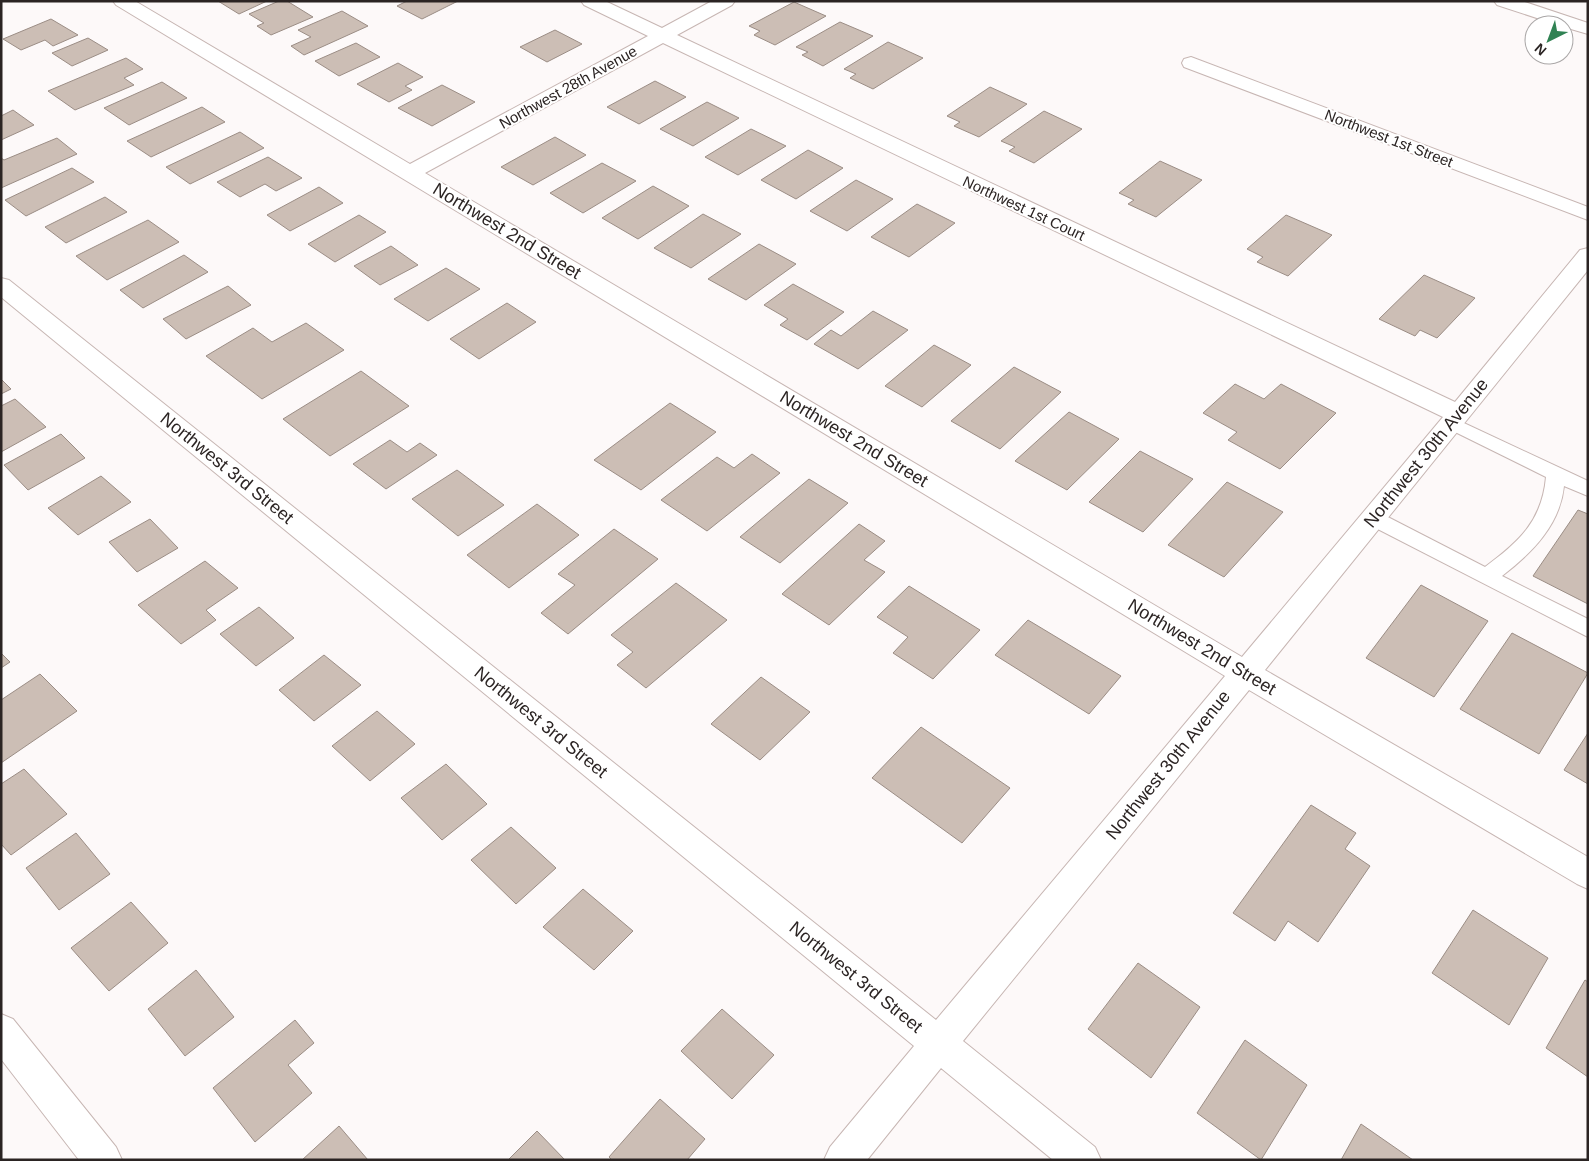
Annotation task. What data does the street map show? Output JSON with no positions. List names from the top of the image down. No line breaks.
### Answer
{"streets":{"street":["Northwest 28th Avenue","Northwest 1st Street","Northwest 1st Court","Northwest 2nd Street","Northwest 30th Avenue","Northwest 3rd Street"]},"crossings":[["Northwest 28th Avenue","Northwest 1st Court"],["Northwest 28th Avenue","Northwest 2nd Street"],["Northwest 1st Court","Northwest 30th Avenue"],["Northwest 2nd Street","Northwest 30th Avenue"],["Northwest 30th Avenue","Northwest 3rd Street"]],"north":"bottom left"}
